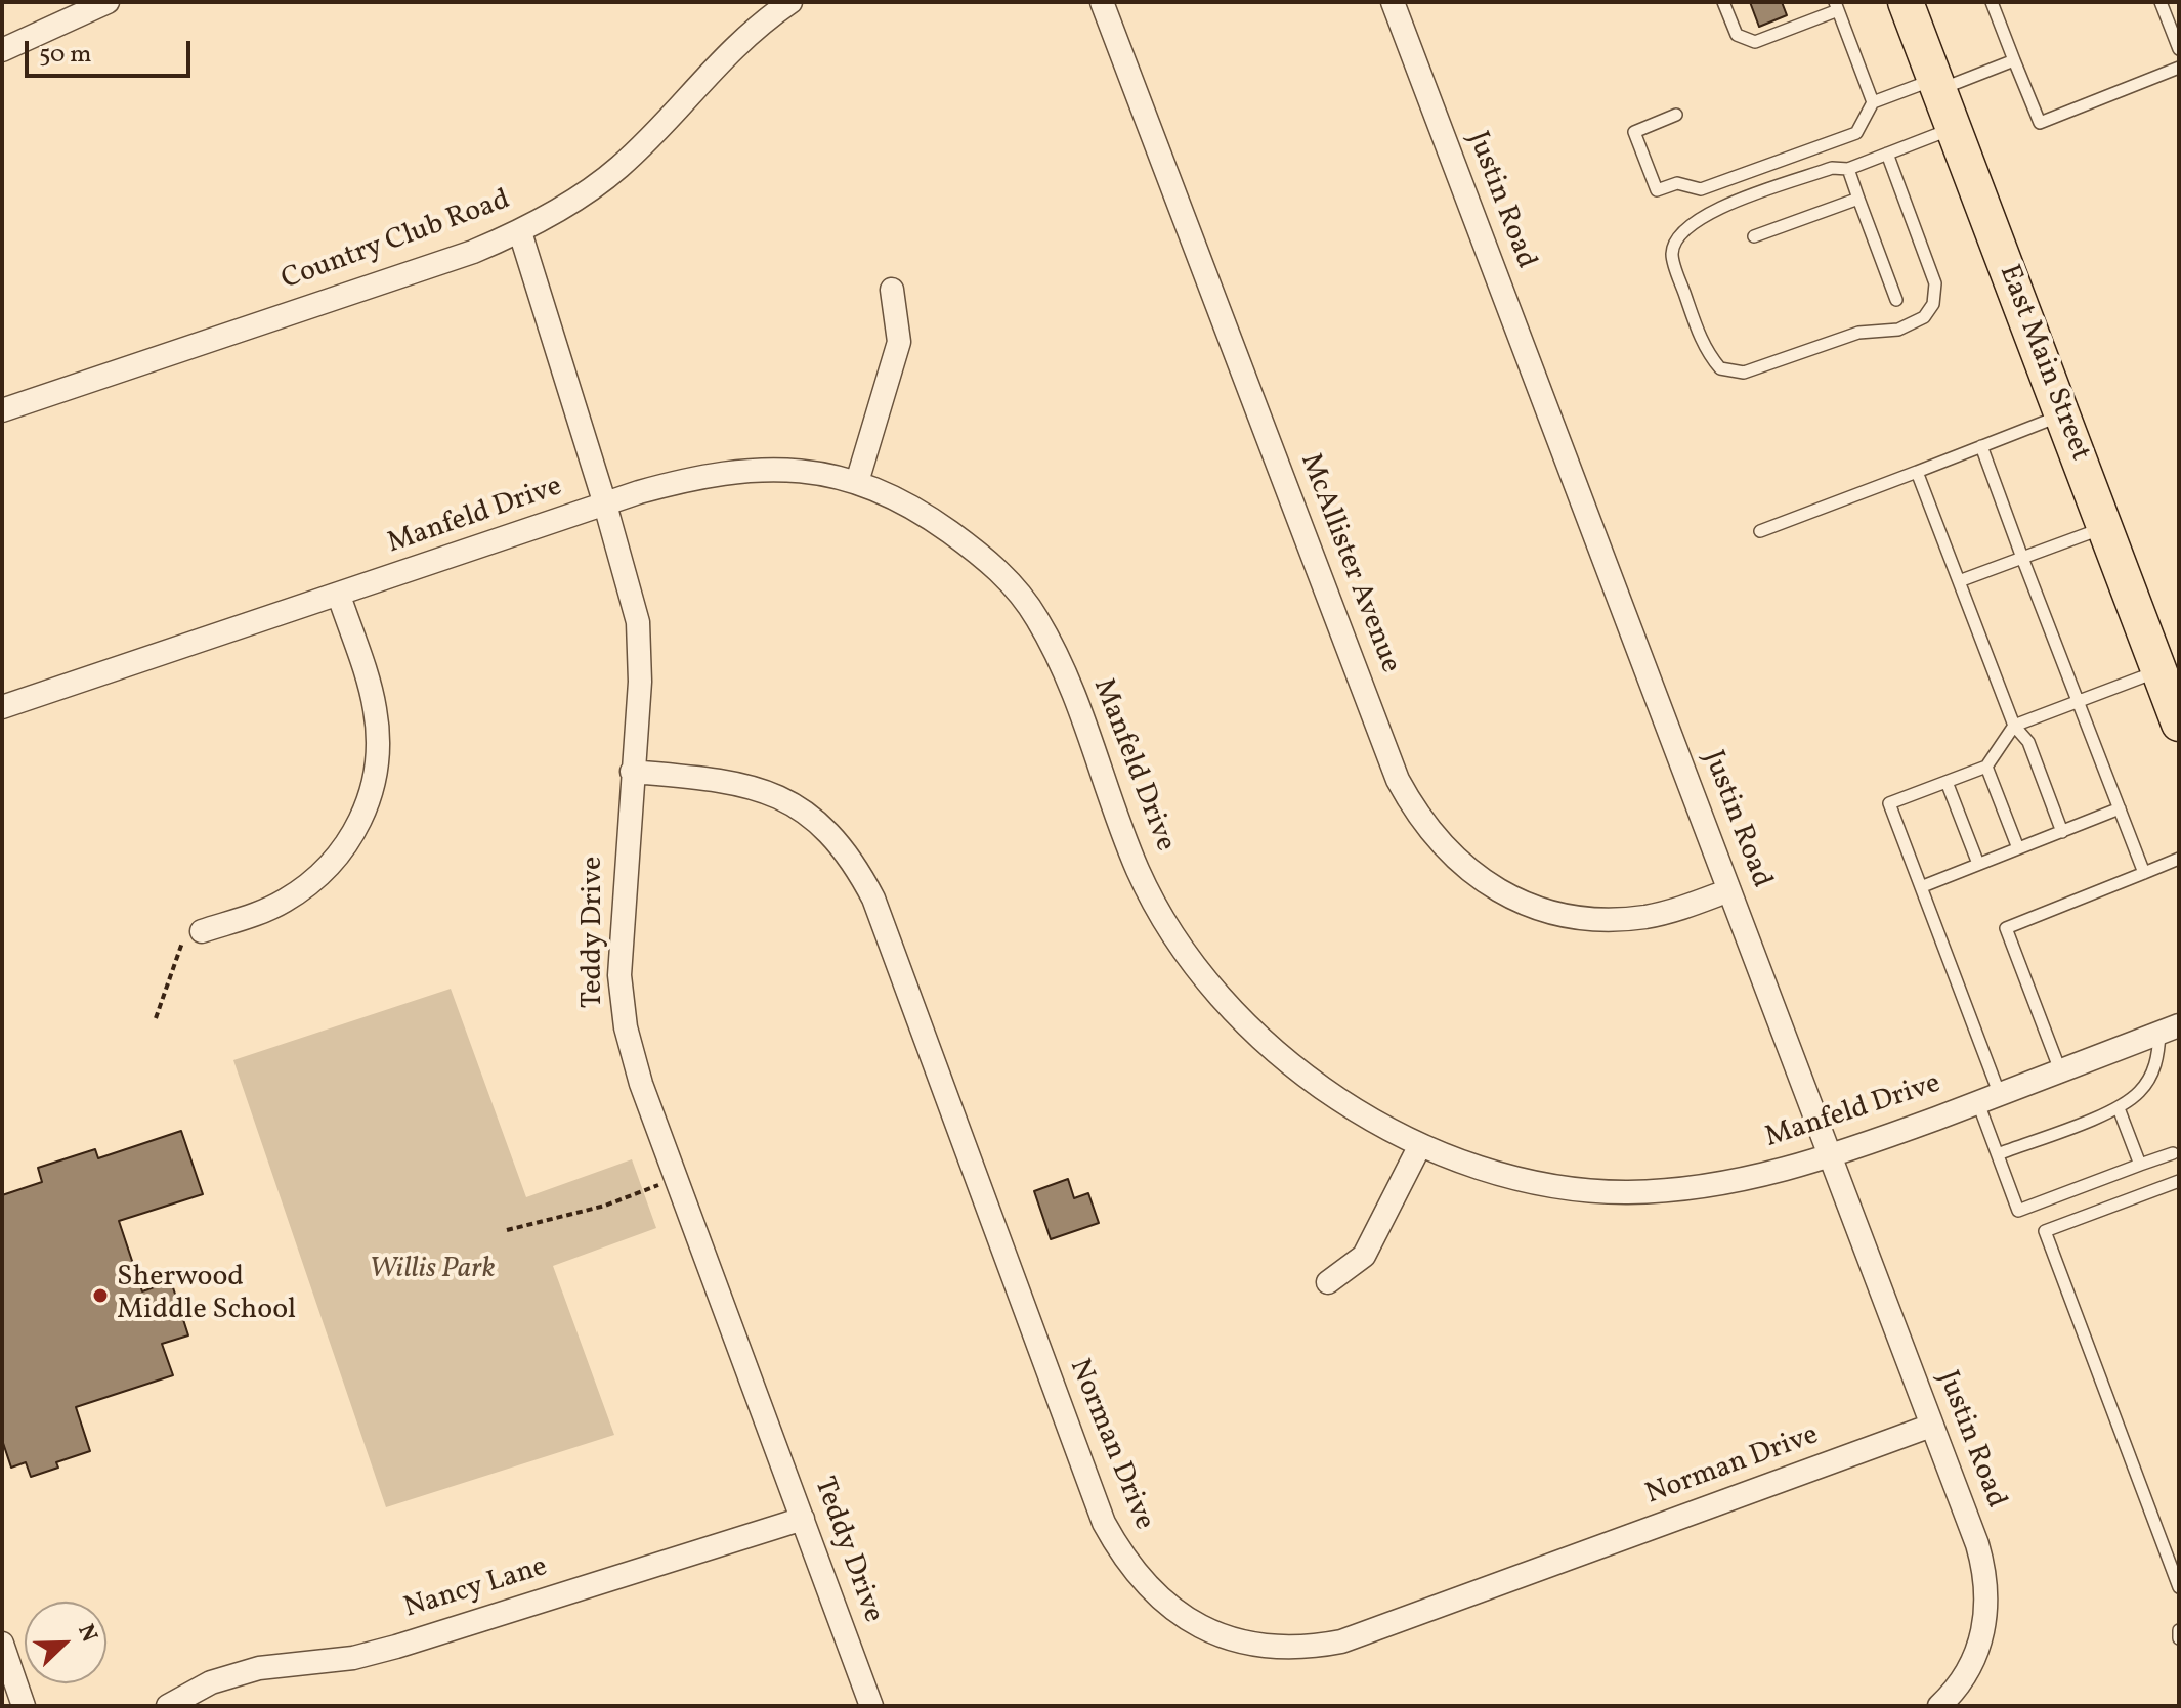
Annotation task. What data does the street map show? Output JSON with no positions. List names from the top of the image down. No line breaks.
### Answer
{"streets":{"main road":["East Main Street"],"street":["Justin Road","Country Club Road","Manfeld Drive","McAllister Avenue","Teddy Drive","Norman Drive","Nancy Lane"]},"crossings":[["Justin Road","Manfeld Drive"],["Justin Road","McAllister Avenue"],["Justin Road","Norman Drive"],["Country Club Road","Teddy Drive"],["Manfeld Drive","Teddy Drive"],["Teddy Drive","Norman Drive"],["Teddy Drive","Nancy Lane"]],"parks":["Willis Park"],"places":["Sherwood Middle School"],"scale_bar":"50 m","north":"top right"}
